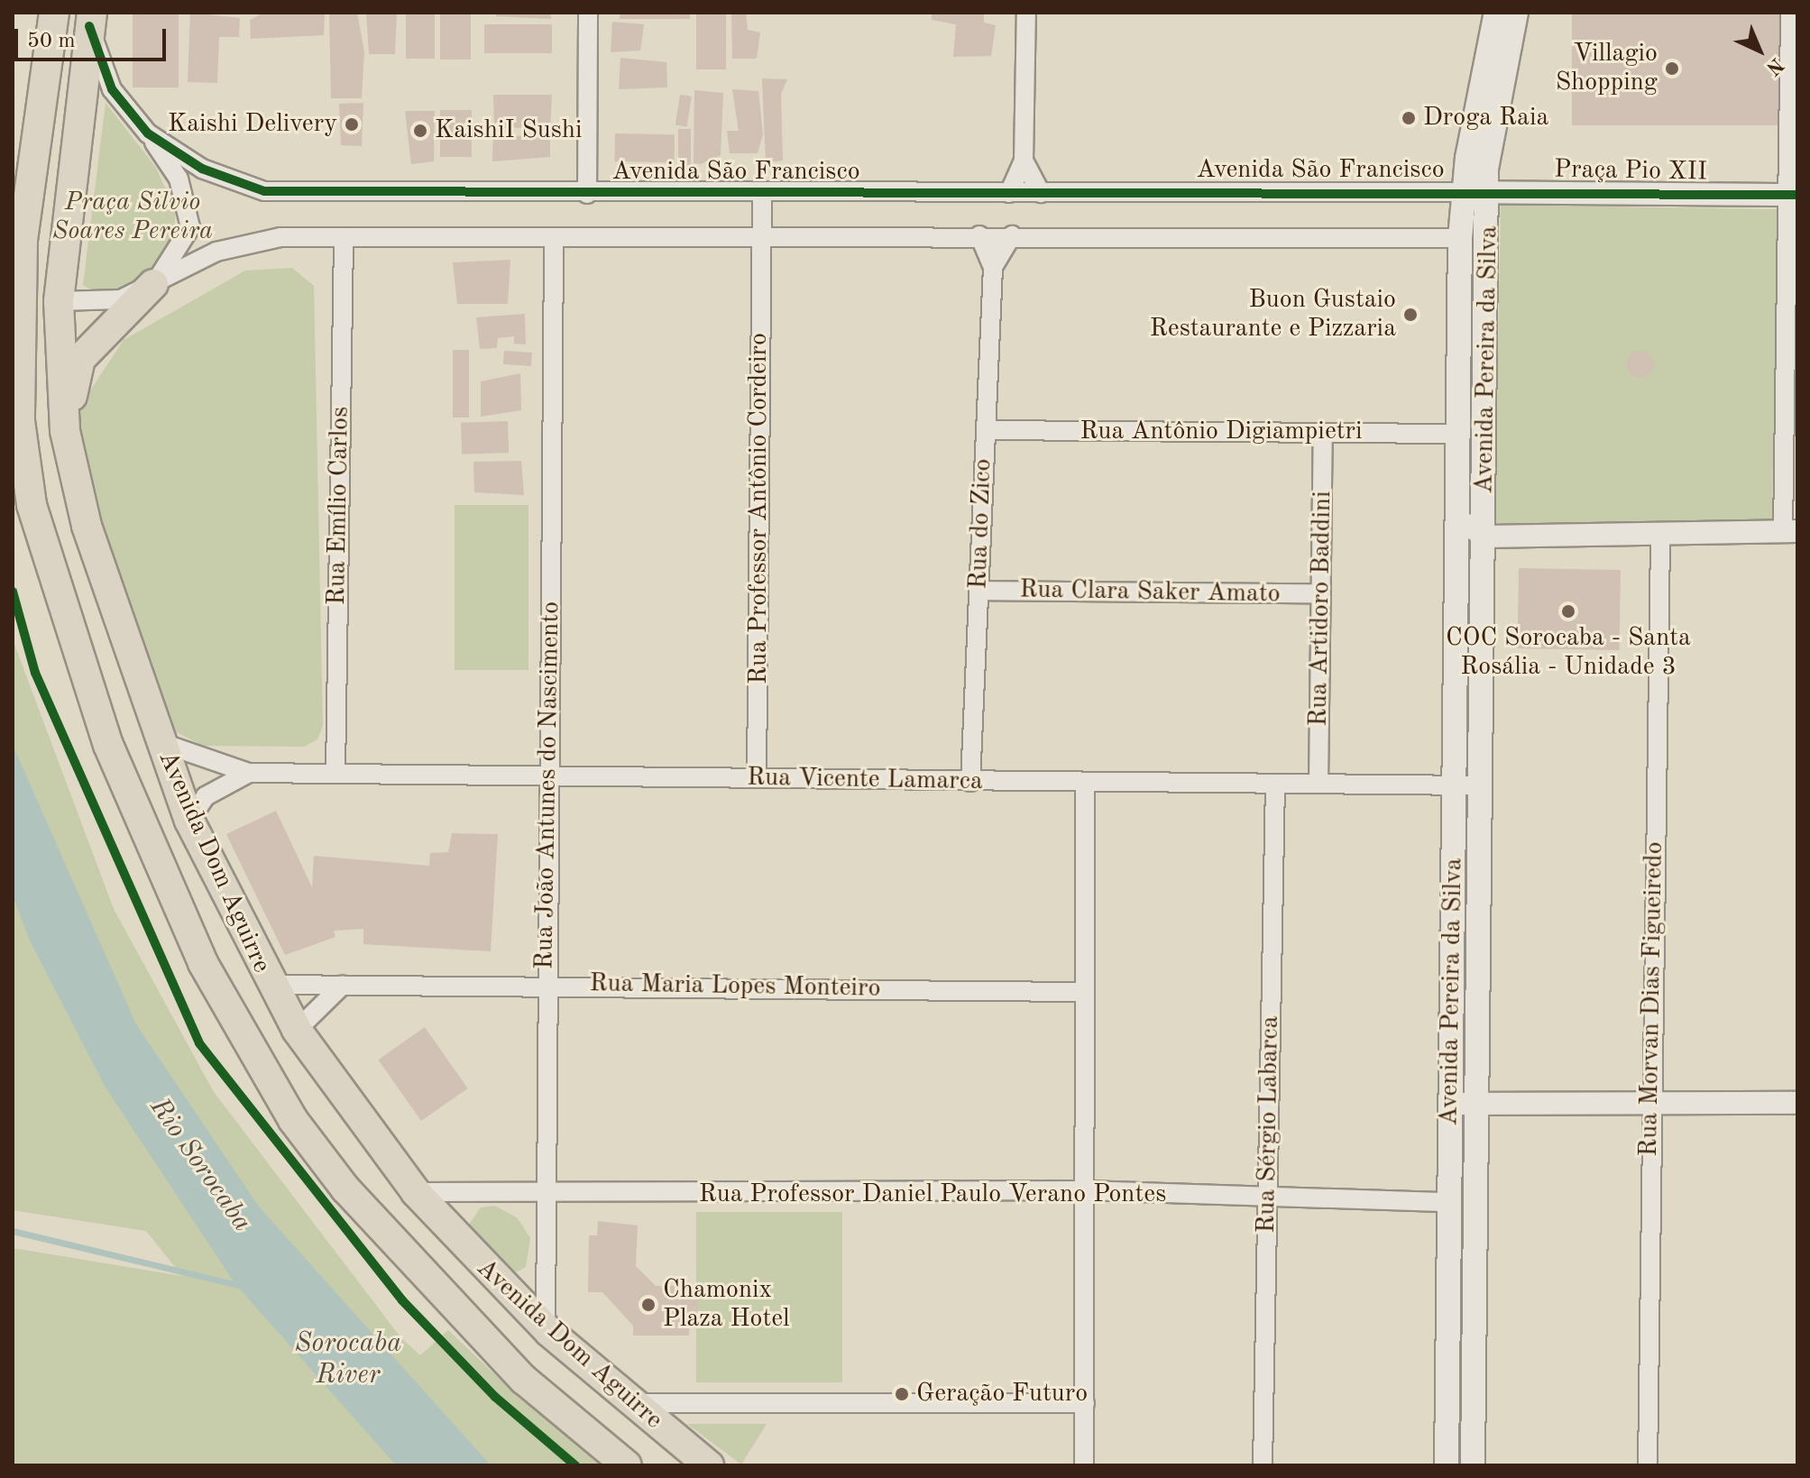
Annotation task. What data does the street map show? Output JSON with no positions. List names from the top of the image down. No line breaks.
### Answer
{"streets":{"highway":["Avenida Dom Aguirre"],"main road":["Avenida Pereira da Silva"],"street":["Avenida São Francisco","Praça Pio XII","Rua Antônio Digiampietri","Rua Emílio Carlos","Rua Professor Antônio Cordeiro","Rua do Zico","Rua Clara Saker Amato","Rua Artidoro Baddini","Rua Vicente Lamarca","Rua João Antunes do Nascimento","Rua Maria Lopes Monteiro","Rua Morvan Dias Figueiredo","Rua Sérgio Labarca","Rua Professor Daniel Paulo Verano Pontes"]},"crossings":[["Avenida São Francisco","Praça Pio XII"],["Avenida São Francisco","Avenida Pereira da Silva"],["Avenida São Francisco","Rua Professor Antônio Cordeiro"],["Avenida São Francisco","Avenida Dom Aguirre"],["Praça Pio XII","Avenida Pereira da Silva"],["Avenida Pereira da Silva","Rua Antônio Digiampietri"],["Avenida Pereira da Silva","Rua Vicente Lamarca"],["Avenida Pereira da Silva","Rua Professor Daniel Paulo Verano Pontes"],["Rua Antônio Digiampietri","Rua do Zico"],["Rua Antônio Digiampietri","Rua Artidoro Baddini"],["Rua Emílio Carlos","Rua Vicente Lamarca"],["Rua Professor Antônio Cordeiro","Rua Vicente Lamarca"],["Rua do Zico","Rua Clara Saker Amato"],["Rua do Zico","Rua Vicente Lamarca"],["Rua Clara Saker Amato","Rua Artidoro Baddini"],["Rua Artidoro Baddini","Rua Vicente Lamarca"],["Rua Vicente Lamarca","Rua João Antunes do Nascimento"],["Rua Vicente Lamarca","Avenida Dom Aguirre"],["Rua Vicente Lamarca","Rua Sérgio Labarca"],["Rua João Antunes do Nascimento","Avenida Dom Aguirre"],["Rua João Antunes do Nascimento","Rua Maria Lopes Monteiro"],["Rua João Antunes do Nascimento","Rua Professor Daniel Paulo Verano Pontes"],["Avenida Dom Aguirre","Rua Maria Lopes Monteiro"],["Avenida Dom Aguirre","Rua Professor Daniel Paulo Verano Pontes"],["Rua Sérgio Labarca","Rua Professor Daniel Paulo Verano Pontes"]],"water":["Rio Sorocaba","Sorocaba River"],"parks":["Praça Silvio Soares Pereira"],"places":["Villagio Shopping","Droga Raia","Kaishi Delivery","KaishiI Sushi","Buon Gustaio Restaurante e Pizzaria","COC Sorocaba - Santa Rosália - Unidade 3","Chamonix Plaza Hotel","Geração Futuro"],"scale_bar":"50 m","north":"bottom right"}
